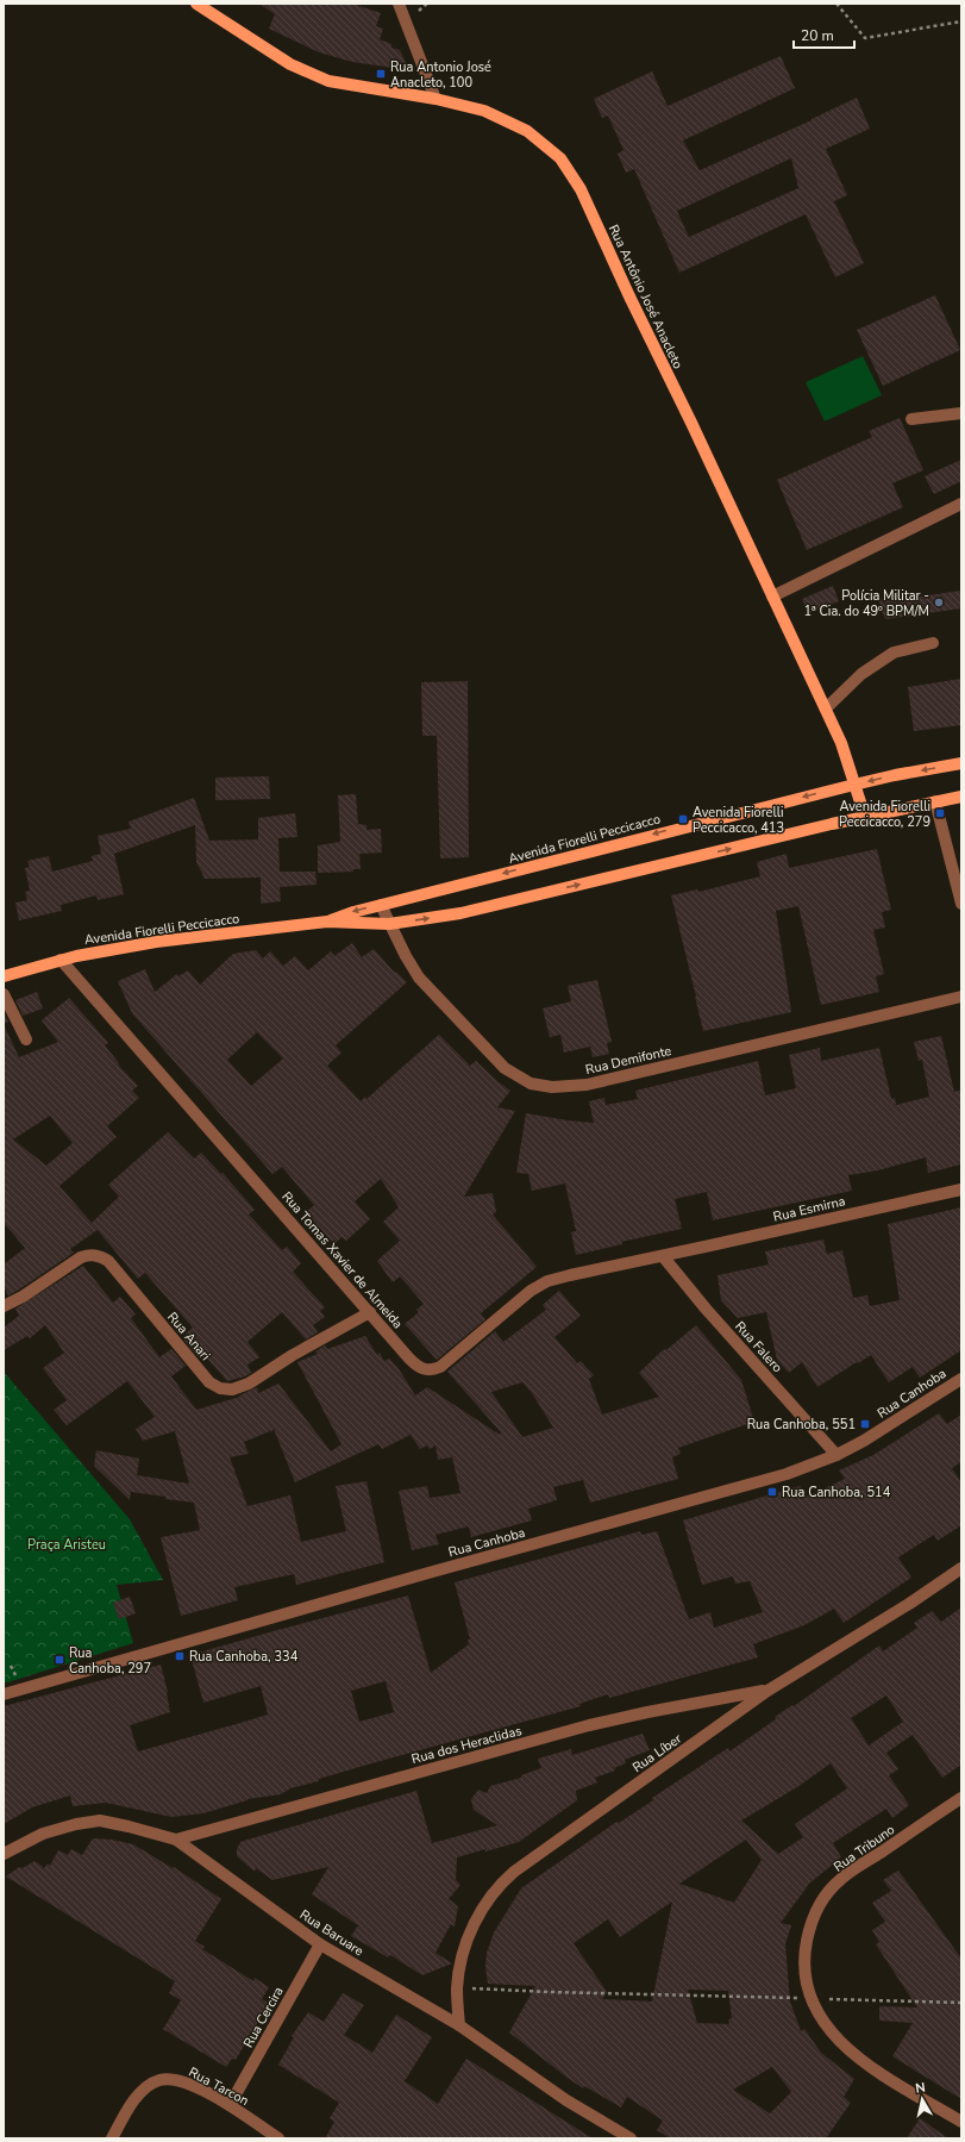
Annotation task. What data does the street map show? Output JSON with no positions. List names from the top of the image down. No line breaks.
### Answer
{"streets":{"main road":["Rua Antônio José Anacleto","Avenida Fiorelli Peccicacco"],"street":["Rua Demifonte","Rua Esmirna","Rua Tomas Xavier de Almeida","Rua Anari","Rua Falero","Rua Canhoba","Rua dos Heraclidas","Rua Líber","Rua Tribuno","Rua Baruare","Rua Cercira","Rua Tarcon"]},"crossings":[["Rua Antônio José Anacleto","Avenida Fiorelli Peccicacco"],["Avenida Fiorelli Peccicacco","Rua Demifonte"],["Avenida Fiorelli Peccicacco","Rua Tomas Xavier de Almeida"],["Rua Esmirna","Rua Tomas Xavier de Almeida"],["Rua Esmirna","Rua Falero"],["Rua Tomas Xavier de Almeida","Rua Anari"],["Rua Tomas Xavier de Almeida","Rua Falero"],["Rua Falero","Rua Canhoba"],["Rua dos Heraclidas","Rua Líber"],["Rua dos Heraclidas","Rua Baruare"],["Rua Líber","Rua Baruare"],["Rua Baruare","Rua Cercira"],["Rua Cercira","Rua Tarcon"]],"parks":["Praça Aristeu"],"places":{"transit":["Rua Antonio José Anacleto, 100","Avenida Fiorelli Peccicacco, 279","Avenida Fiorelli Peccicacco, 413","Rua Canhoba, 551","Rua Canhoba, 514","Rua Canhoba, 334","Rua Canhoba, 297"],"other":["Polícia Militar - 1ª Cia. do 49º BPM/M"]},"scale_bar":"20 m","north":"top"}
